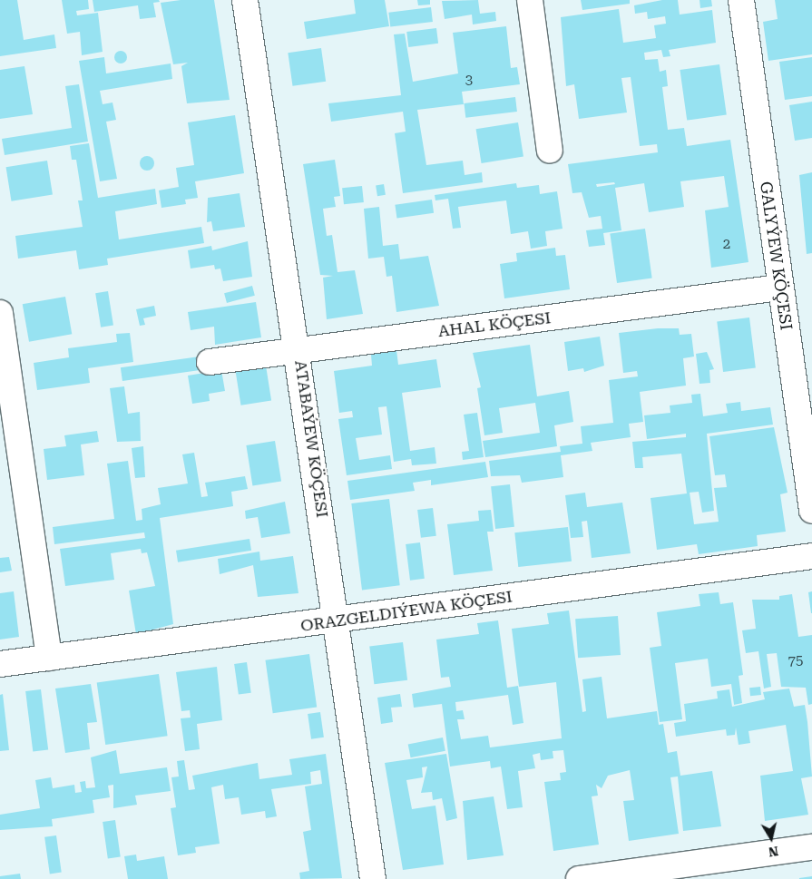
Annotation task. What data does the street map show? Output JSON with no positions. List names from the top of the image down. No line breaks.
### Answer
{"streets":{"street":["GALYÝEW KÖÇESI","AHAL KÖÇESI","ATABAÝEW KÖÇESI","ORAZGELDIÝEWA KÖÇESI"]},"crossings":[["GALYÝEW KÖÇESI","AHAL KÖÇESI"],["AHAL KÖÇESI","ATABAÝEW KÖÇESI"],["ATABAÝEW KÖÇESI","ORAZGELDIÝEWA KÖÇESI"]],"house_numbers":["3","2","75"],"north":"bottom"}
